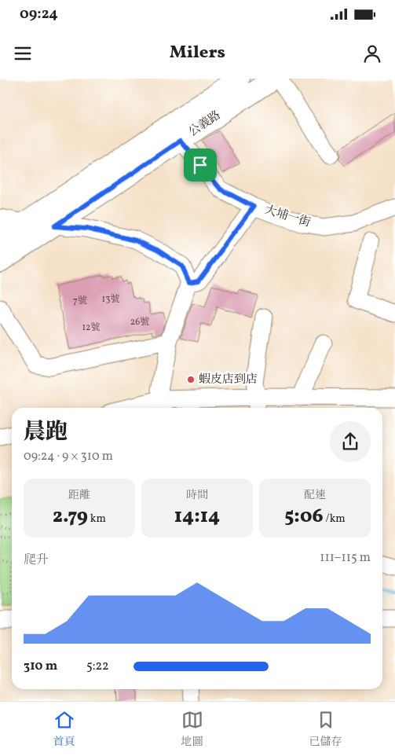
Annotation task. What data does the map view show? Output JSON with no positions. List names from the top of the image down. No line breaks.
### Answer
{"streets":{"main road":["公義路"],"street":["大埔一街"]},"crossings":[["公義路","大埔一街"]],"places":["蝦皮店到店"],"house_numbers":["13號","7號","26號","12號"],"page":{"status":"09:24","header":"Milers","heading":["晨跑","09:24 · 9 × 310 m"],"stats":[["距離","2.79 km"],["時間","14:14"],["配速","5:06 /km"]],"chart":["爬升","111–115 m"],"list":[{"name":"310 m","note":"5:22"}],"tabs":["首頁","地圖","已儲存"]}}
